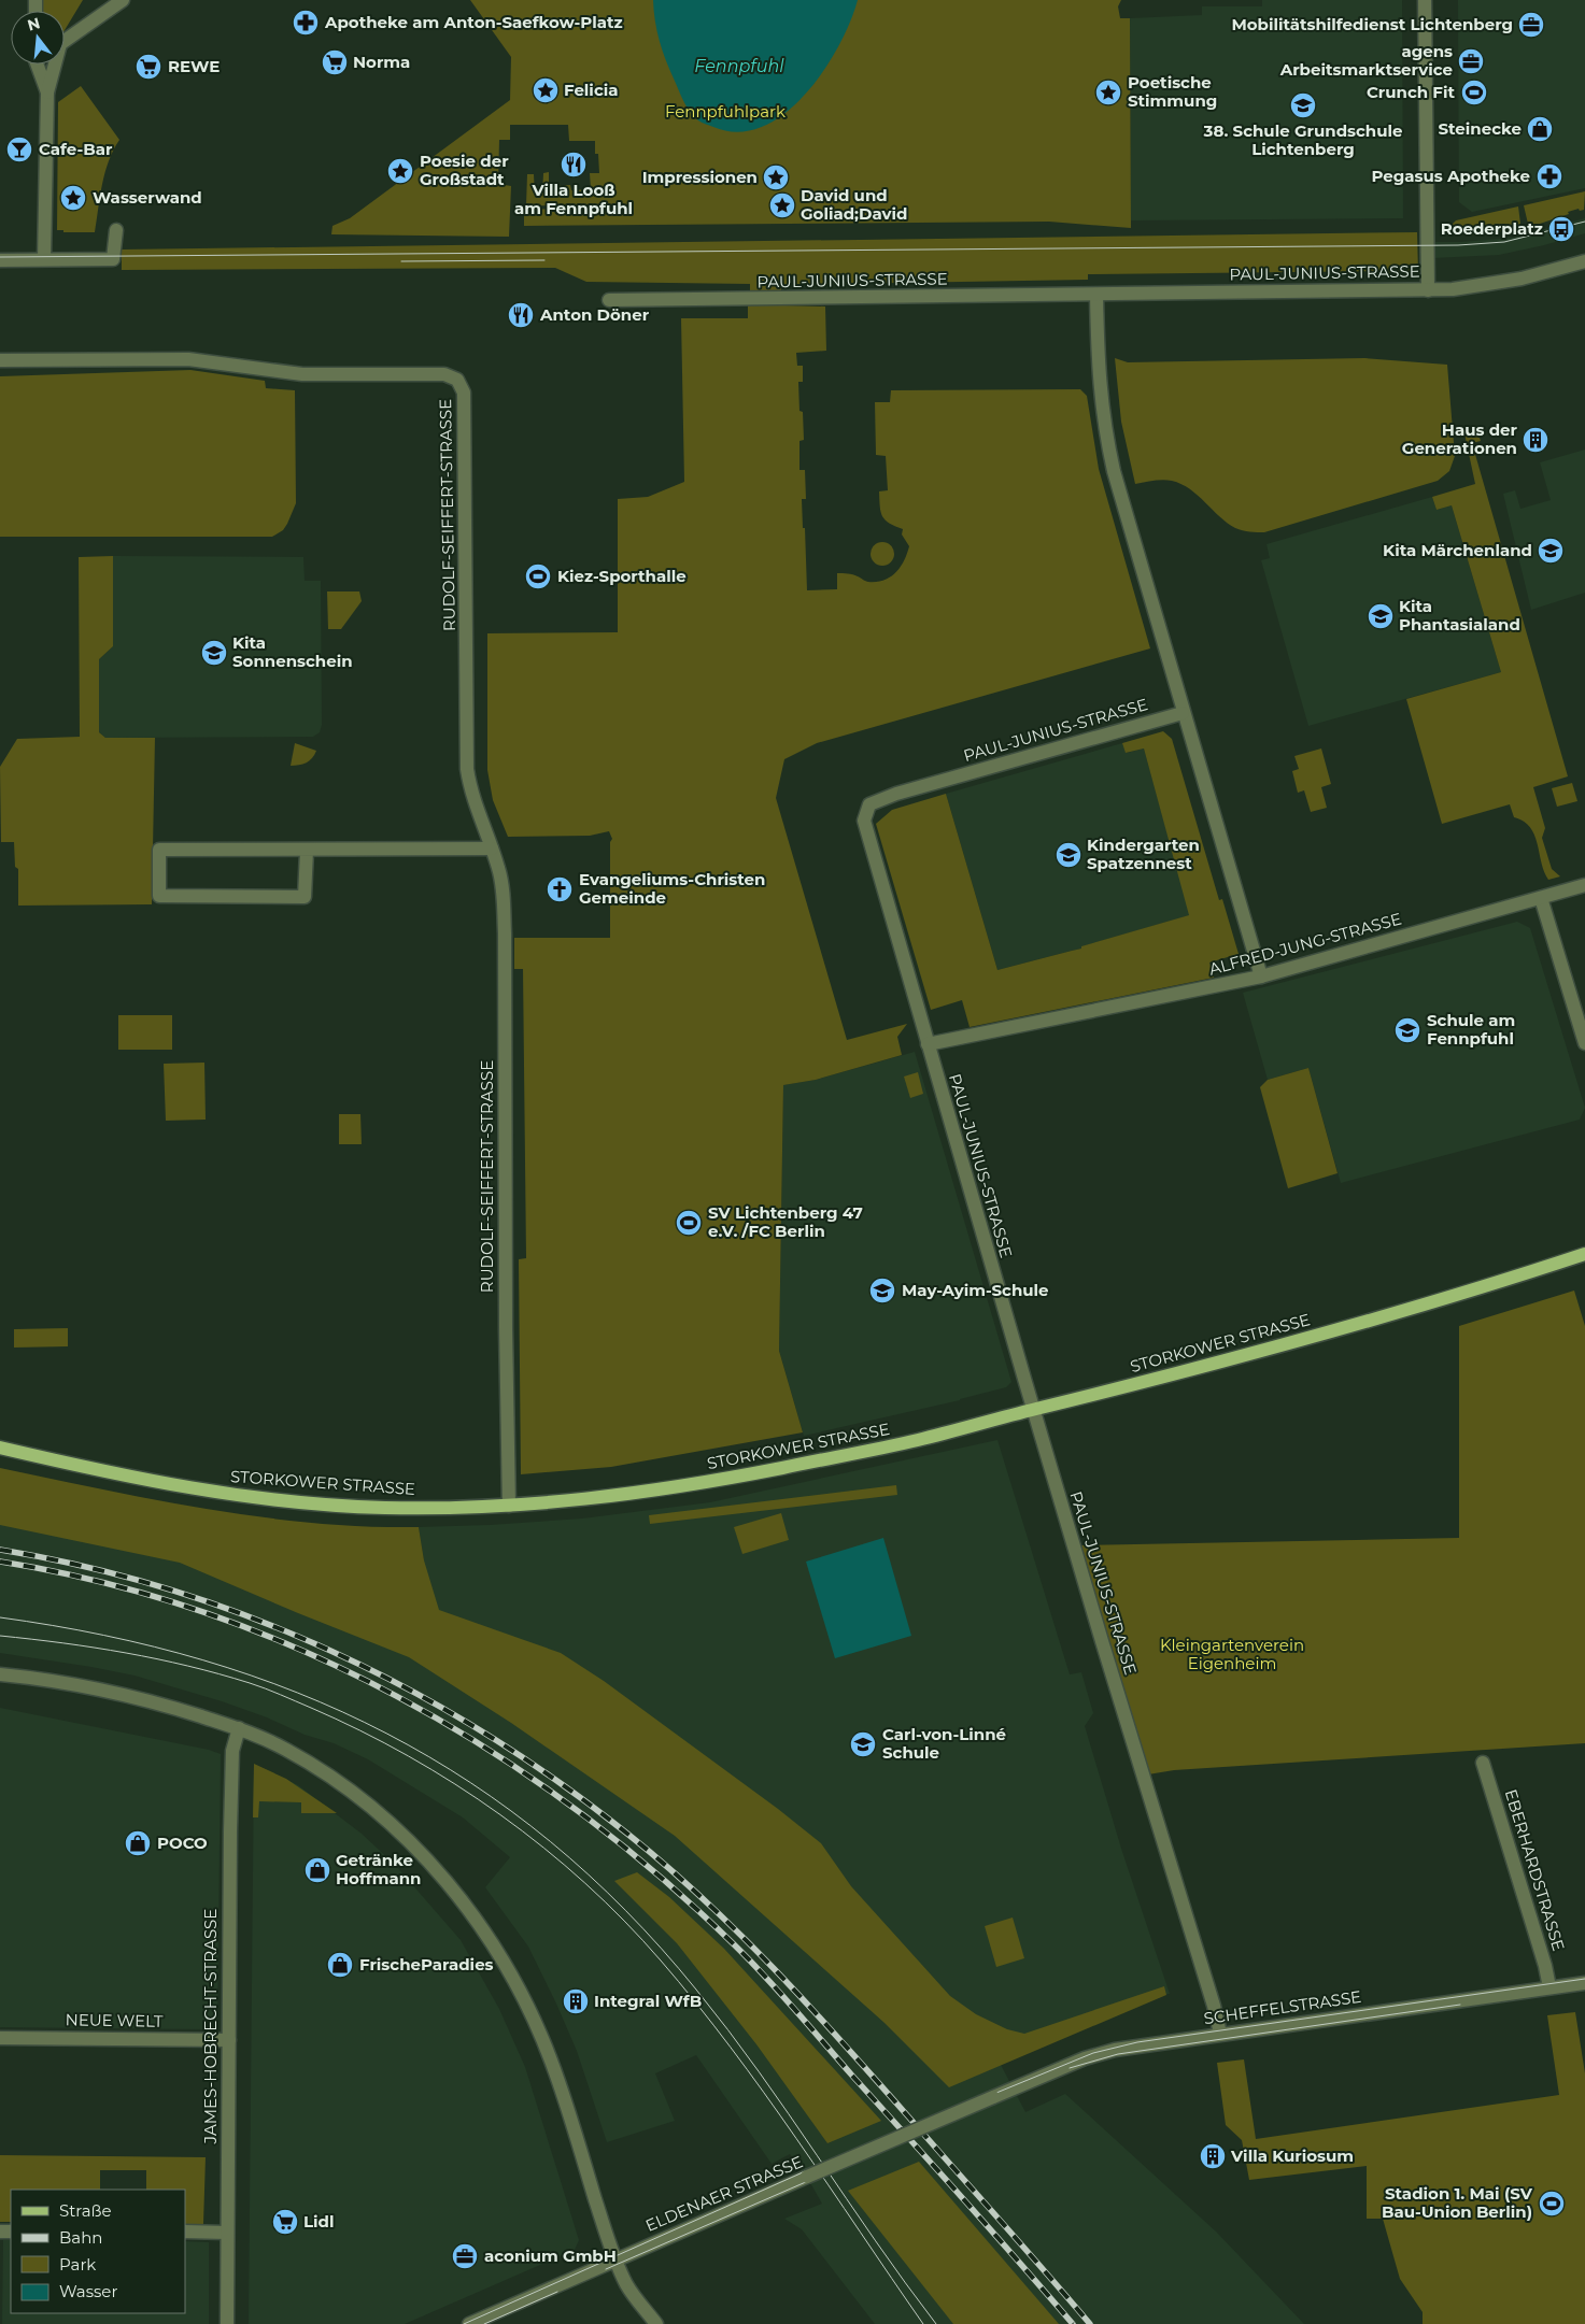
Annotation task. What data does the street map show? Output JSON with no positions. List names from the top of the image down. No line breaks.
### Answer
{"streets":{"main road":["STORKOWER STRASSE"],"street":["PAUL-JUNIUS-STRASSE","RUDOLF-SEIFFERT-STRASSE","ALFRED-JUNG-STRASSE","EBERHARDSTRASSE","SCHEFFELSTRASSE","NEUE WELT","JAMES-HOBRECHT-STRASSE","ELDENAER STRASSE"]},"crossings":[["PAUL-JUNIUS-STRASSE","ALFRED-JUNG-STRASSE"],["PAUL-JUNIUS-STRASSE","STORKOWER STRASSE"],["PAUL-JUNIUS-STRASSE","SCHEFFELSTRASSE"],["RUDOLF-SEIFFERT-STRASSE","STORKOWER STRASSE"],["EBERHARDSTRASSE","SCHEFFELSTRASSE"],["SCHEFFELSTRASSE","ELDENAER STRASSE"],["NEUE WELT","JAMES-HOBRECHT-STRASSE"]],"water":["Fennpfuhl"],"parks":["Fennpfuhlpark","Kleingartenverein Eigenheim"],"places":{"pharmacy":["Apotheke am Anton-Saefkow-Platz","Pegasus Apotheke"],"office":["Mobilitätshilfedienst Lichtenberg","agens Arbeitsmarktservice","aconium GmbH"],"supermarket":["Norma","REWE","Lidl"],"place":["Felicia","Poetische Stimmung","Poesie der Großstadt","Impressionen","Wasserwand","David und Goliad;David"],"sports":["Crunch Fit","Kiez-Sporthalle","SV Lichtenberg 47 e.V. /FC Berlin","Stadion 1. Mai (SV Bau-Union Berlin)"],"school or university":["38. Schule Grundschule Lichtenberg","Kita Märchenland","Kita Phantasialand","Kita Sonnenschein","Kindergarten Spatzennest","Schule am Fennpfuhl","May-Ayim-Schule","Carl-von-Linné Schule"],"shop":["Steinecke","POCO","Getränke Hoffmann","FrischeParadies"],"bar":["Cafe-Bar"],"restaurant":["Villa Looß am Fennpfuhl","Anton Döner"],"bus stop":["Roederplatz"],"building":["Haus der Generationen","Integral WfB","Villa Kuriosum"],"church":["Evangeliums-Christen Gemeinde"]},"legend":["Straße","Bahn","Park","Wasser"],"north":"top"}
